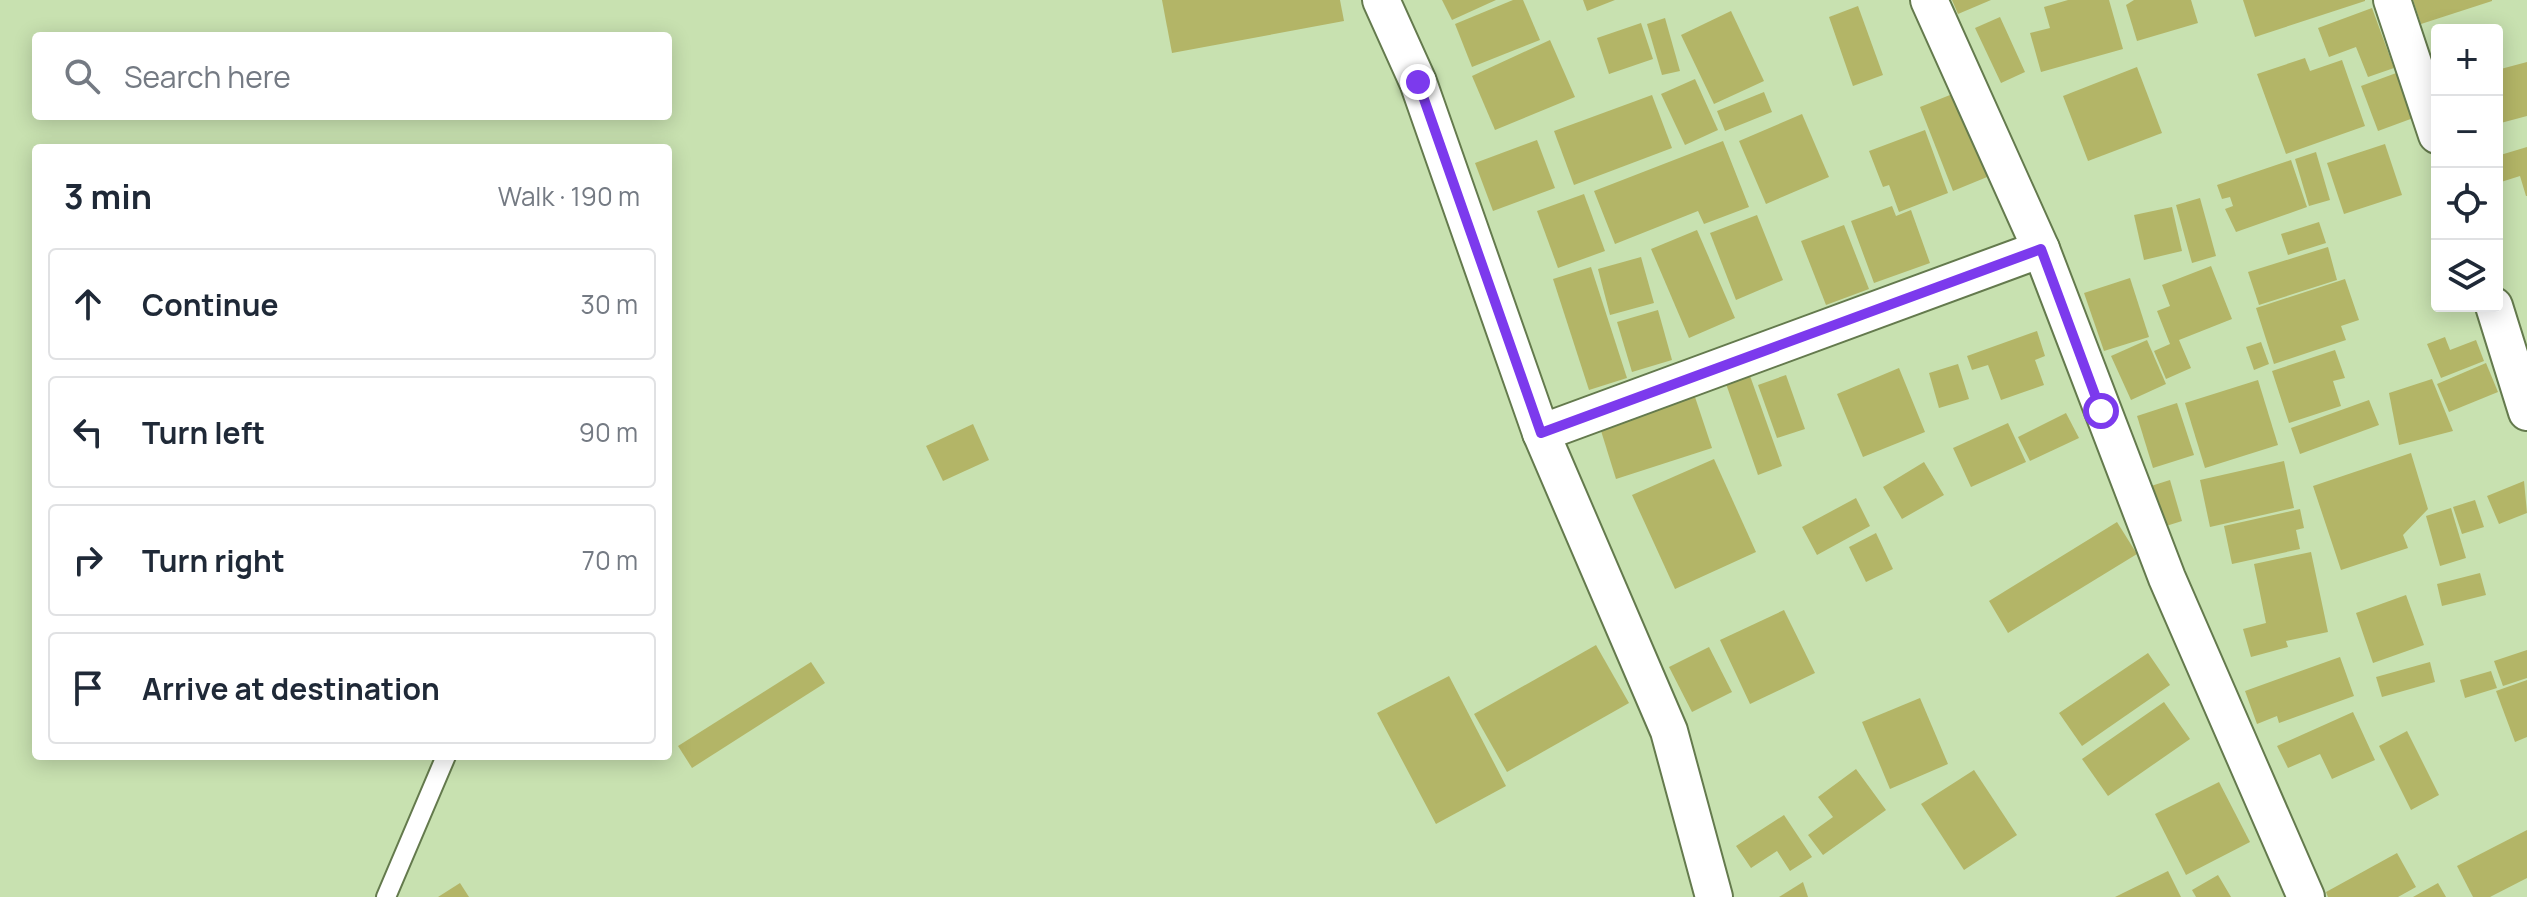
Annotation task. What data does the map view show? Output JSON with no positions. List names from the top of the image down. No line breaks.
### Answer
{"page":{"map_buttons":["+","−"],"search":"Search here","heading":["3 min","Walk · 190 m"],"list":[["Continue","30 m"],["Turn left","90 m"],["Turn right","70 m"],"Arrive at destination"]}}
